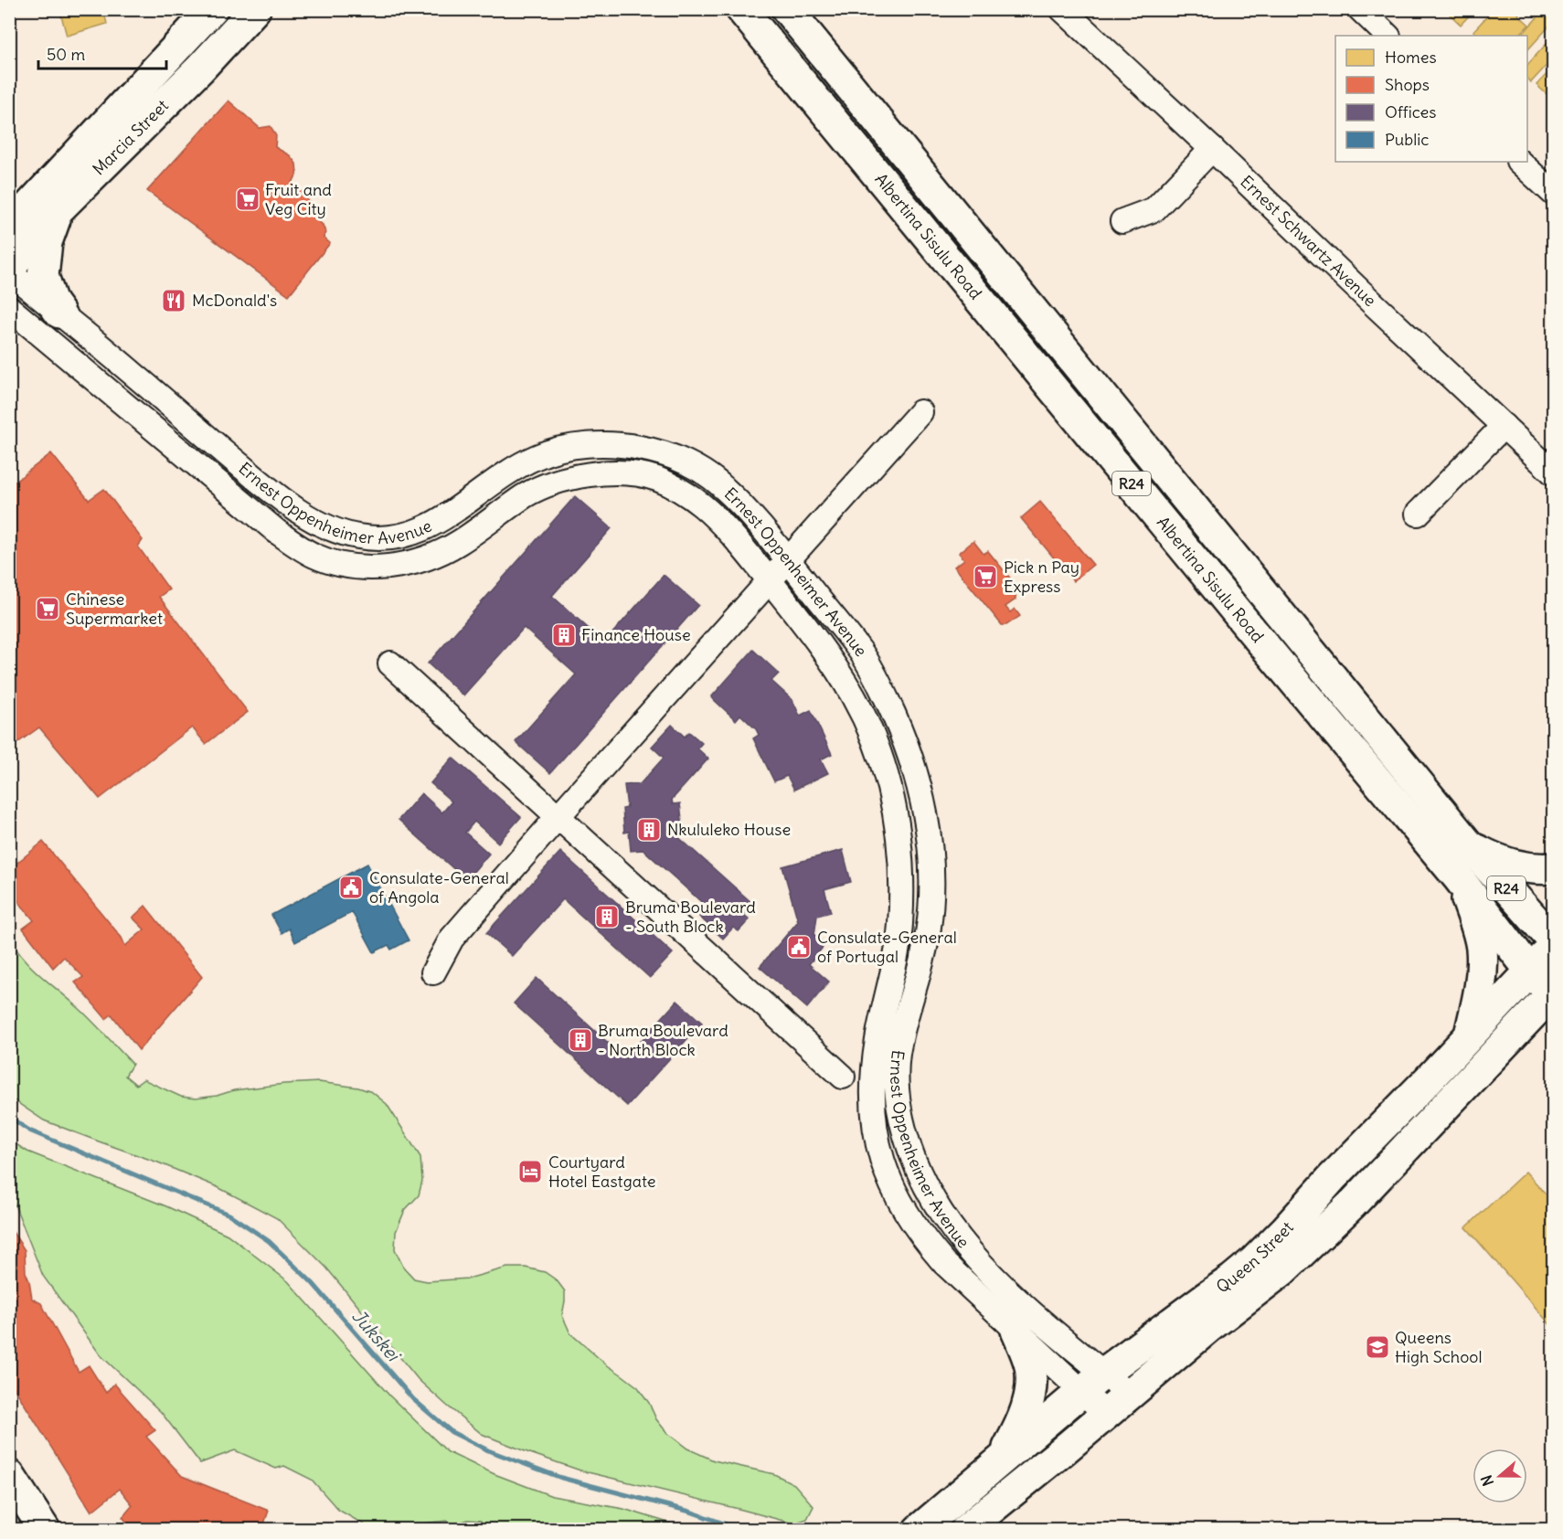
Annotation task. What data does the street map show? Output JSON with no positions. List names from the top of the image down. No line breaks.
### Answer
{"streets":{"main road":["Marcia Street","Albertina Sisulu Road","R24","Queen Street"],"street":["Ernest Schwartz Avenue","Ernest Oppenheimer Avenue"]},"crossings":[["Marcia Street","Ernest Oppenheimer Avenue"],["Albertina Sisulu Road","Queen Street"],["Ernest Oppenheimer Avenue","Queen Street"]],"water":["Jukskei"],"places":{"supermarket":["Fruit and Veg City","Pick n Pay Express","Chinese Supermarket"],"restaurant":["McDonald's"],"building":["Finance House","Nkululeko House","Bruma Boulevard - South Block","Bruma Boulevard - North Block"],"public building":["Consulate-General of Angola","Consulate-General of Portugal"],"hotel":["Courtyard Hotel Eastgate"],"school or university":["Queens High School"]},"legend":["Homes","Shops","Offices","Public"],"scale_bar":"50 m","north":"left"}
